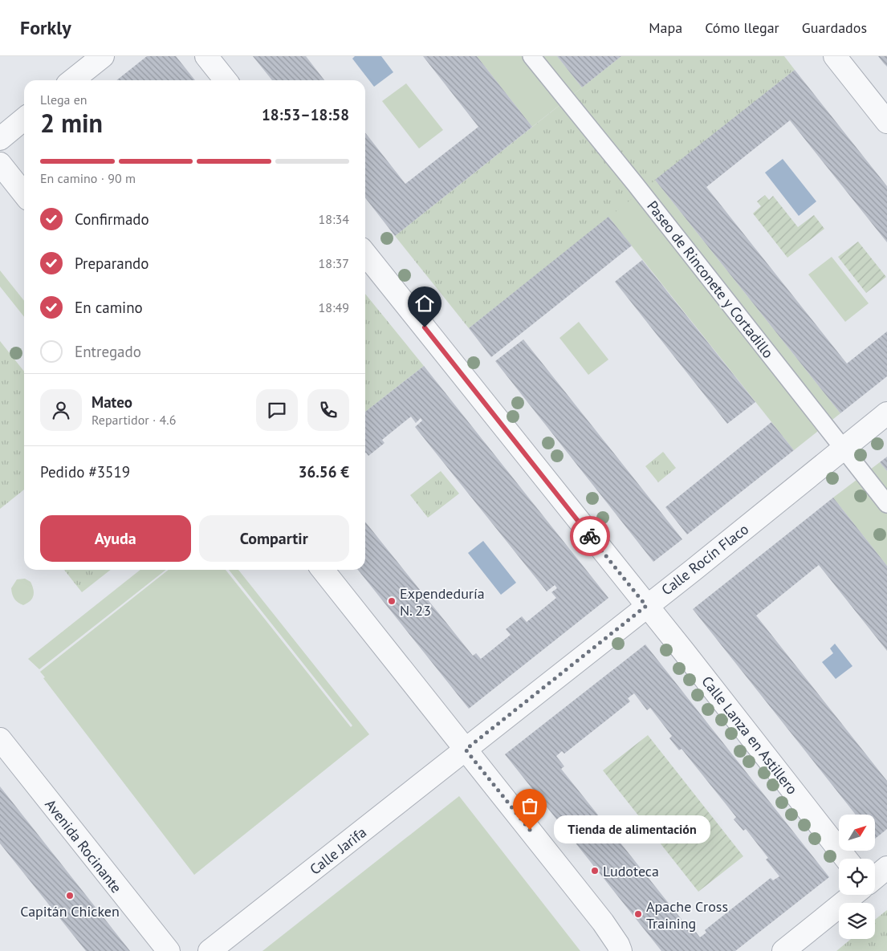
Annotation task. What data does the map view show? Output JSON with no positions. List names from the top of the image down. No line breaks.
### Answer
{"streets":{"street":["Paseo de Rinconete y Cortadillo","Calle Rocín Flaco","Calle Lanza en Astillero","Avenida Rocinante","Calle Jarifa"]},"crossings":[["Paseo de Rinconete y Cortadillo","Calle Rocín Flaco"],["Calle Rocín Flaco","Calle Lanza en Astillero"],["Calle Rocín Flaco","Calle Jarifa"]],"places":["Expendeduría N. 23","Tienda de alimentación","Ludoteca","Capitán Chicken","Apache Cross Training"],"north":"top right","page":{"header":"Forkly","nav":["Mapa","Cómo llegar","Guardados"],"heading":["2 min","Llega en","18:53–18:58"],"panel":["Mateo","Repartidor · 4.6","Pedido #3519","36.56 €"],"bar":"En camino · 90 m","list":[["Confirmado","18:34"],["Preparando","18:37"],["En camino","18:49"],"Entregado"],"buttons":["Ayuda","Compartir"],"bubble":"Tienda de alimentación"}}
